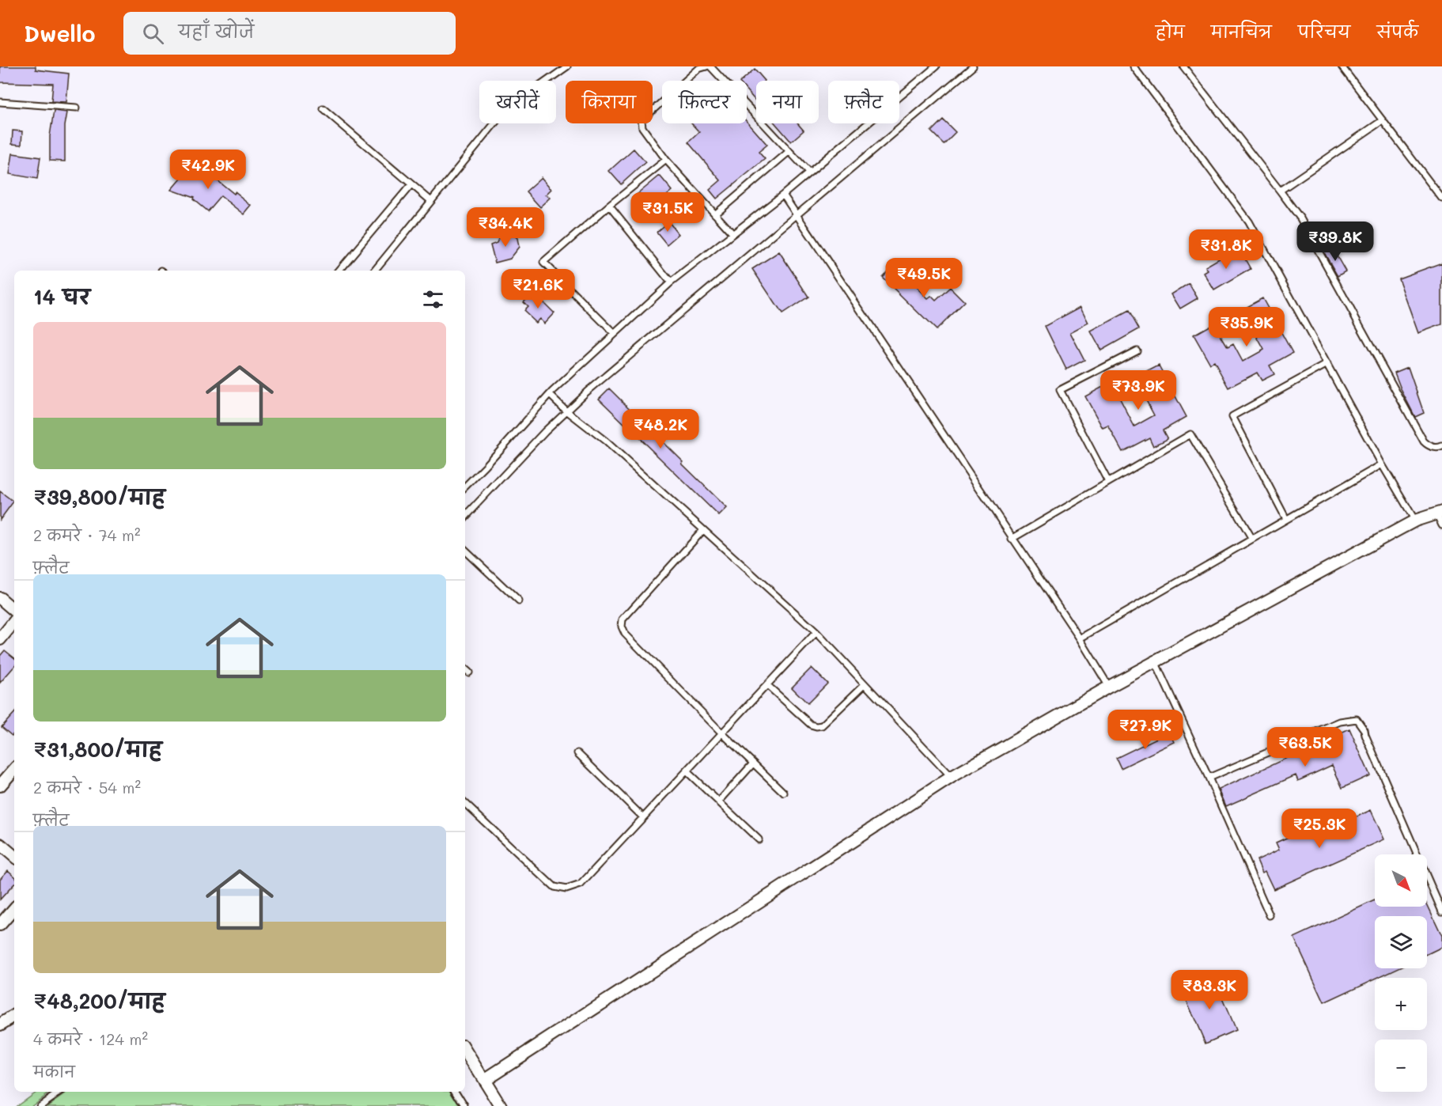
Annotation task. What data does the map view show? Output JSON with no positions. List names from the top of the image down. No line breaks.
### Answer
{"north":"bottom right","page":{"header":"Dwello","search":"यहाँ खोजें","nav":["होम","मानचित्र","परिचय","संपर्क"],"chip":["खरीदें","किराया","फ़िल्टर","नया","फ़्लैट"],"price":["₹42.9K","₹31.5K","₹34.4K","₹39.8K","₹31.8K","₹49.5K","₹21.6K","₹35.9K","₹73.9K","₹48.2K","₹27.9K","₹63.5K","₹25.3K","₹83.3K"],"heading":"14 घर","list":[{"name":"₹39,800/माह","note":"2 कमरे · 74 m² · फ़्लैट"},{"name":"₹31,800/माह","note":"2 कमरे · 54 m² · फ़्लैट"},{"name":"₹48,200/माह","note":"4 कमरे · 124 m² · मकान"}],"map_buttons":["+","−"]}}
